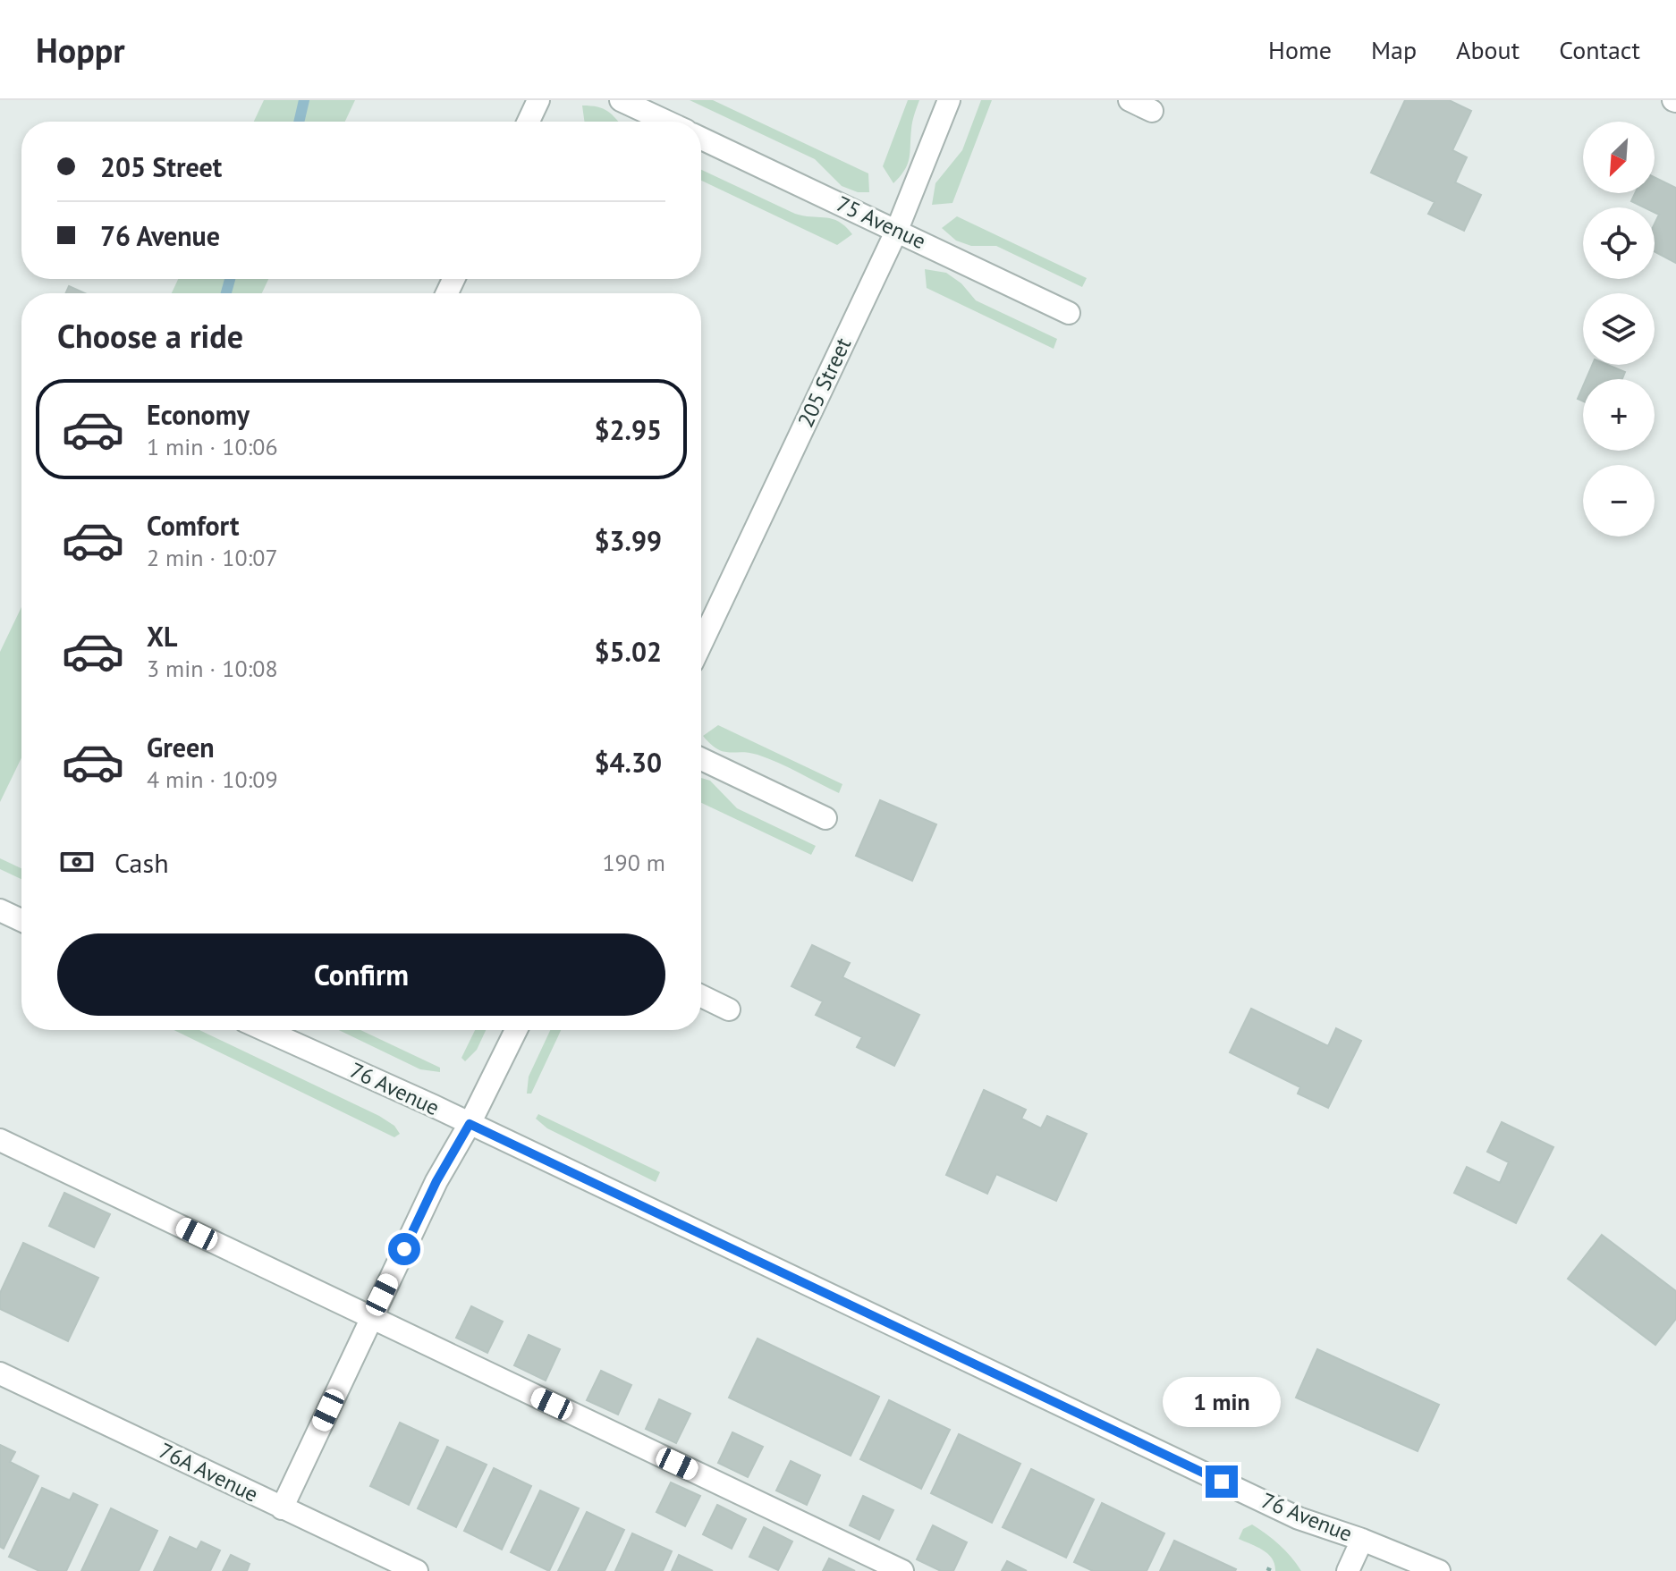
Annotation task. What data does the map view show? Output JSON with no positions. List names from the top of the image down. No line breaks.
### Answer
{"streets":{"street":["75 Avenue","205 Street","76 Avenue","76A Avenue"]},"crossings":[["75 Avenue","205 Street"]],"north":"bottom left","page":{"header":"Hoppr","nav":["Home","Map","About","Contact"],"map_buttons":["+","−"],"banner":["205 Street","76 Avenue"],"heading":"Choose a ride","list":[{"name":"Economy","note":"1 min · 10:06","value":"$2.95"},{"name":"Comfort","note":"2 min · 10:07","value":"$3.99"},{"name":"XL","note":"3 min · 10:08","value":"$5.02"},{"name":"Green","note":"4 min · 10:09","value":"$4.30"}],"pay":["Cash","190 m"],"buttons":"Confirm","bubble":"1 min"}}
